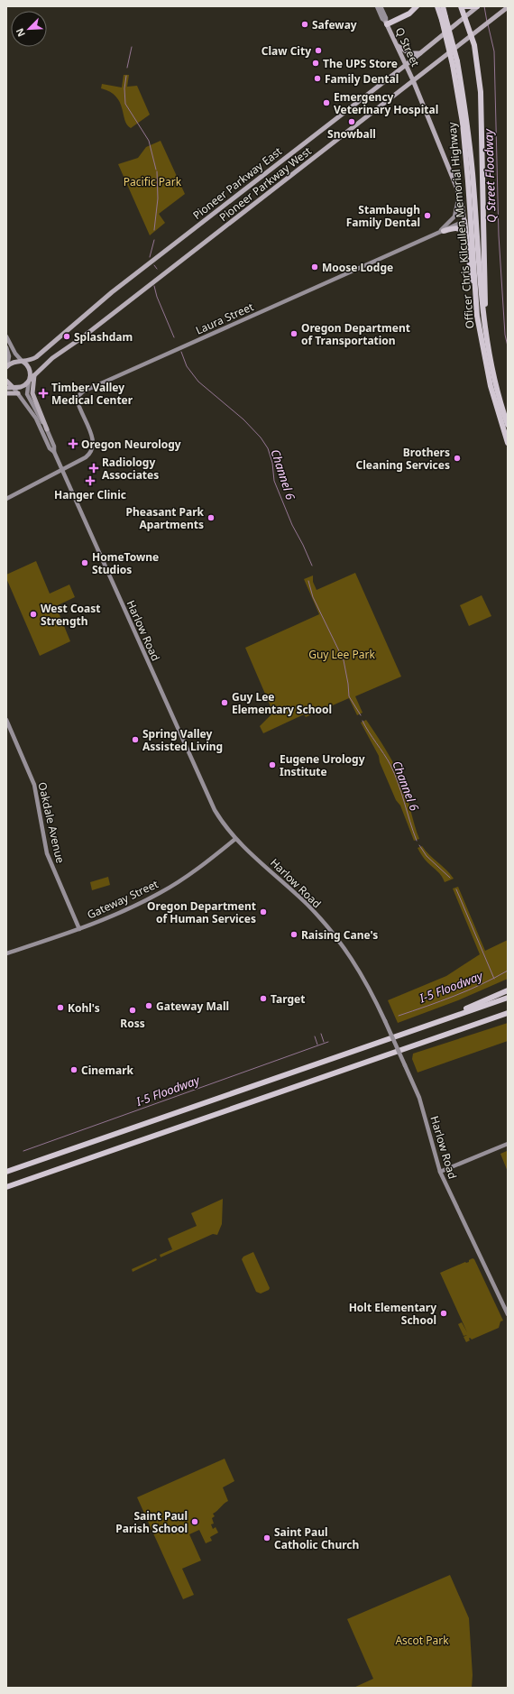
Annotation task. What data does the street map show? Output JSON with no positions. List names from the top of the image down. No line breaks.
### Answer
{"streets":{"highway":["Officer Chris Kilcullen Memorial Highway"],"main road":["Q Street","Pioneer Parkway East","Pioneer Parkway West","Laura Street","Harlow Road","Oakdale Avenue","Gateway Street"]},"crossings":[["Q Street","Pioneer Parkway East"],["Q Street","Pioneer Parkway West"],["Q Street","Laura Street"],["Laura Street","Harlow Road"],["Harlow Road","Gateway Street"],["Oakdale Avenue","Gateway Street"]],"water":["Q Street Floodway","Channel 6","I-5 Floodway"],"parks":["Pacific Park","Guy Lee Park","Ascot Park"],"places":{"other":["Safeway","Claw City","The UPS Store","Family Dental","Emergency Veterinary Hospital","Snowball","Stambaugh Family Dental","Moose Lodge","Oregon Department of Transportation","Splashdam","Brothers Cleaning Services","Pheasant Park Apartments","HomeTowne Studios","West Coast Strength","Guy Lee Elementary School","Spring Valley Assisted Living","Eugene Urology Institute","Oregon Department of Human Services","Raising Cane's","Target","Gateway Mall","Kohl's","Ross","Cinemark","Holt Elementary School","Saint Paul Parish School","Saint Paul Catholic Church"],"health":["Timber Valley Medical Center","Oregon Neurology","Radiology Associates","Hanger Clinic"]},"north":"bottom left"}
